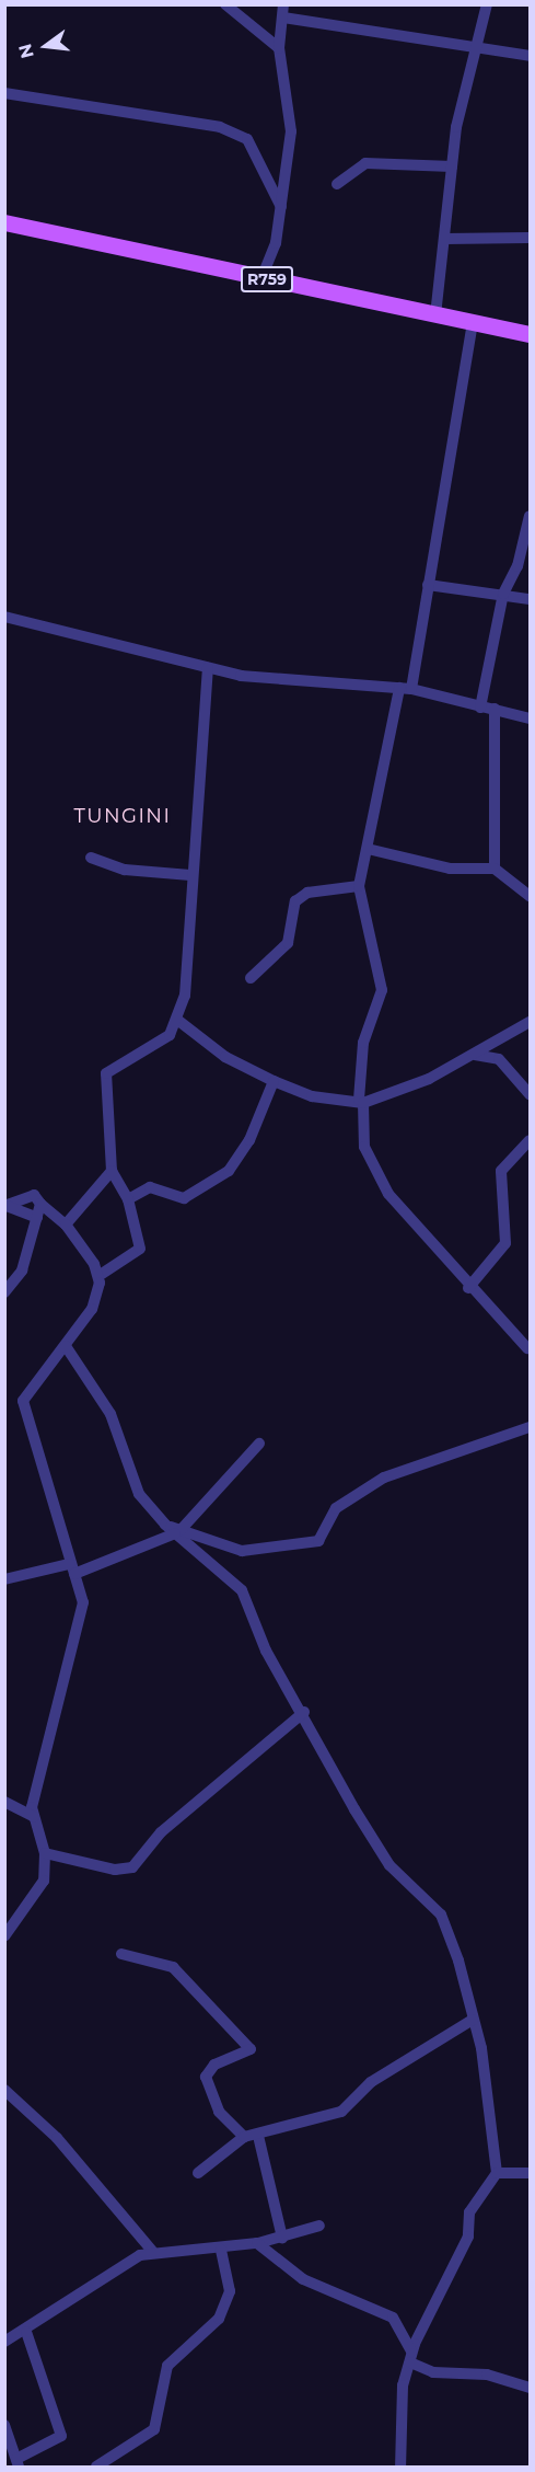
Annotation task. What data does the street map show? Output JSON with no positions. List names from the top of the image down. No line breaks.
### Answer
{"streets":{"main road":["R759"]},"districts":["TUNGINI"],"north":"left"}
